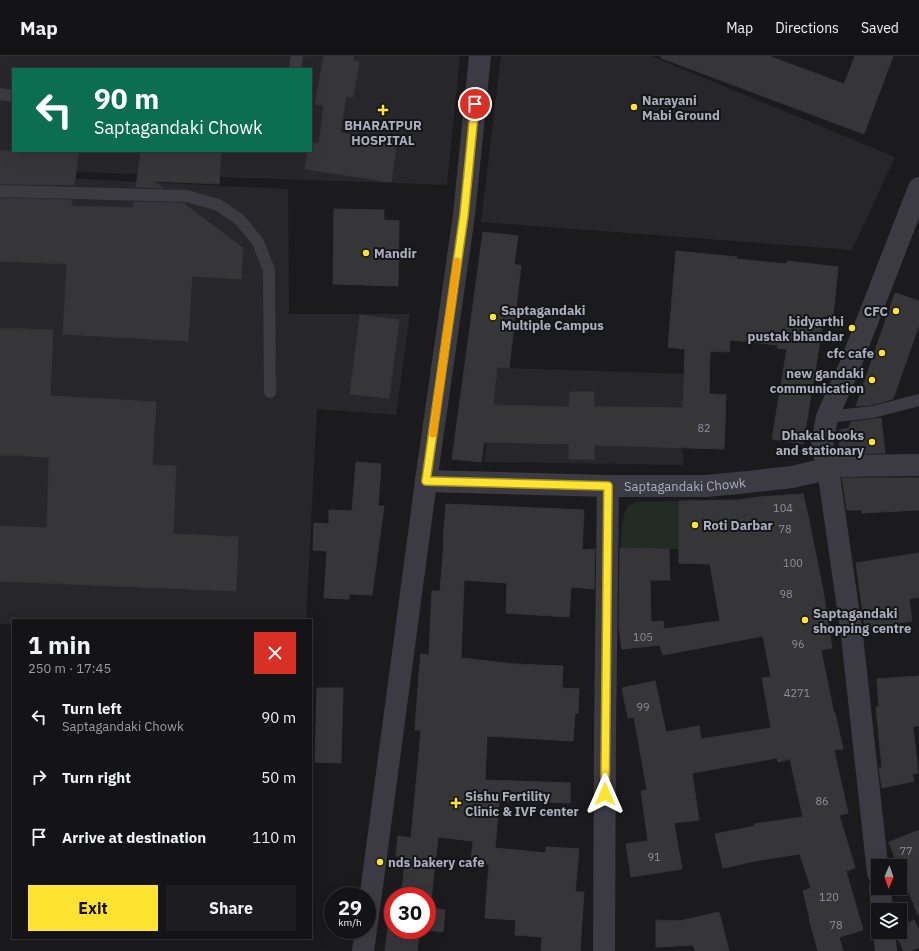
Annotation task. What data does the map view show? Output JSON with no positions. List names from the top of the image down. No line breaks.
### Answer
{"streets":{"street":["Saptagandaki Chowk"]},"places":{"other":["Narayani Mabi Ground","Mandir","CFC","Saptagandaki Multiple Campus","bidyarthi pustak bhandar","cfc cafe","new gandaki communication","Dhakal books and stationary","Roti Darbar","Saptagandaki shopping centre","nds bakery cafe"],"health":["BHARATPUR HOSPITAL","Sishu Fertility Clinic & IVF center"]},"house_numbers":["82","104","78","100","98","105","96","4271","99","86","77","91","120","78"],"north":"bottom","page":{"header":"Map","nav":["Map","Directions","Saved"],"turn":["90 m","Saptagandaki Chowk"],"heading":["1 min","250 m · 17:45"],"list":[{"name":"Turn left","note":"Saptagandaki Chowk","value":"90 m"},{"name":"Turn right","value":"50 m"},{"name":"Arrive at destination","value":"110 m"}],"buttons":["Exit","Share"],"speed":"29 km/h","limit":"30"}}
